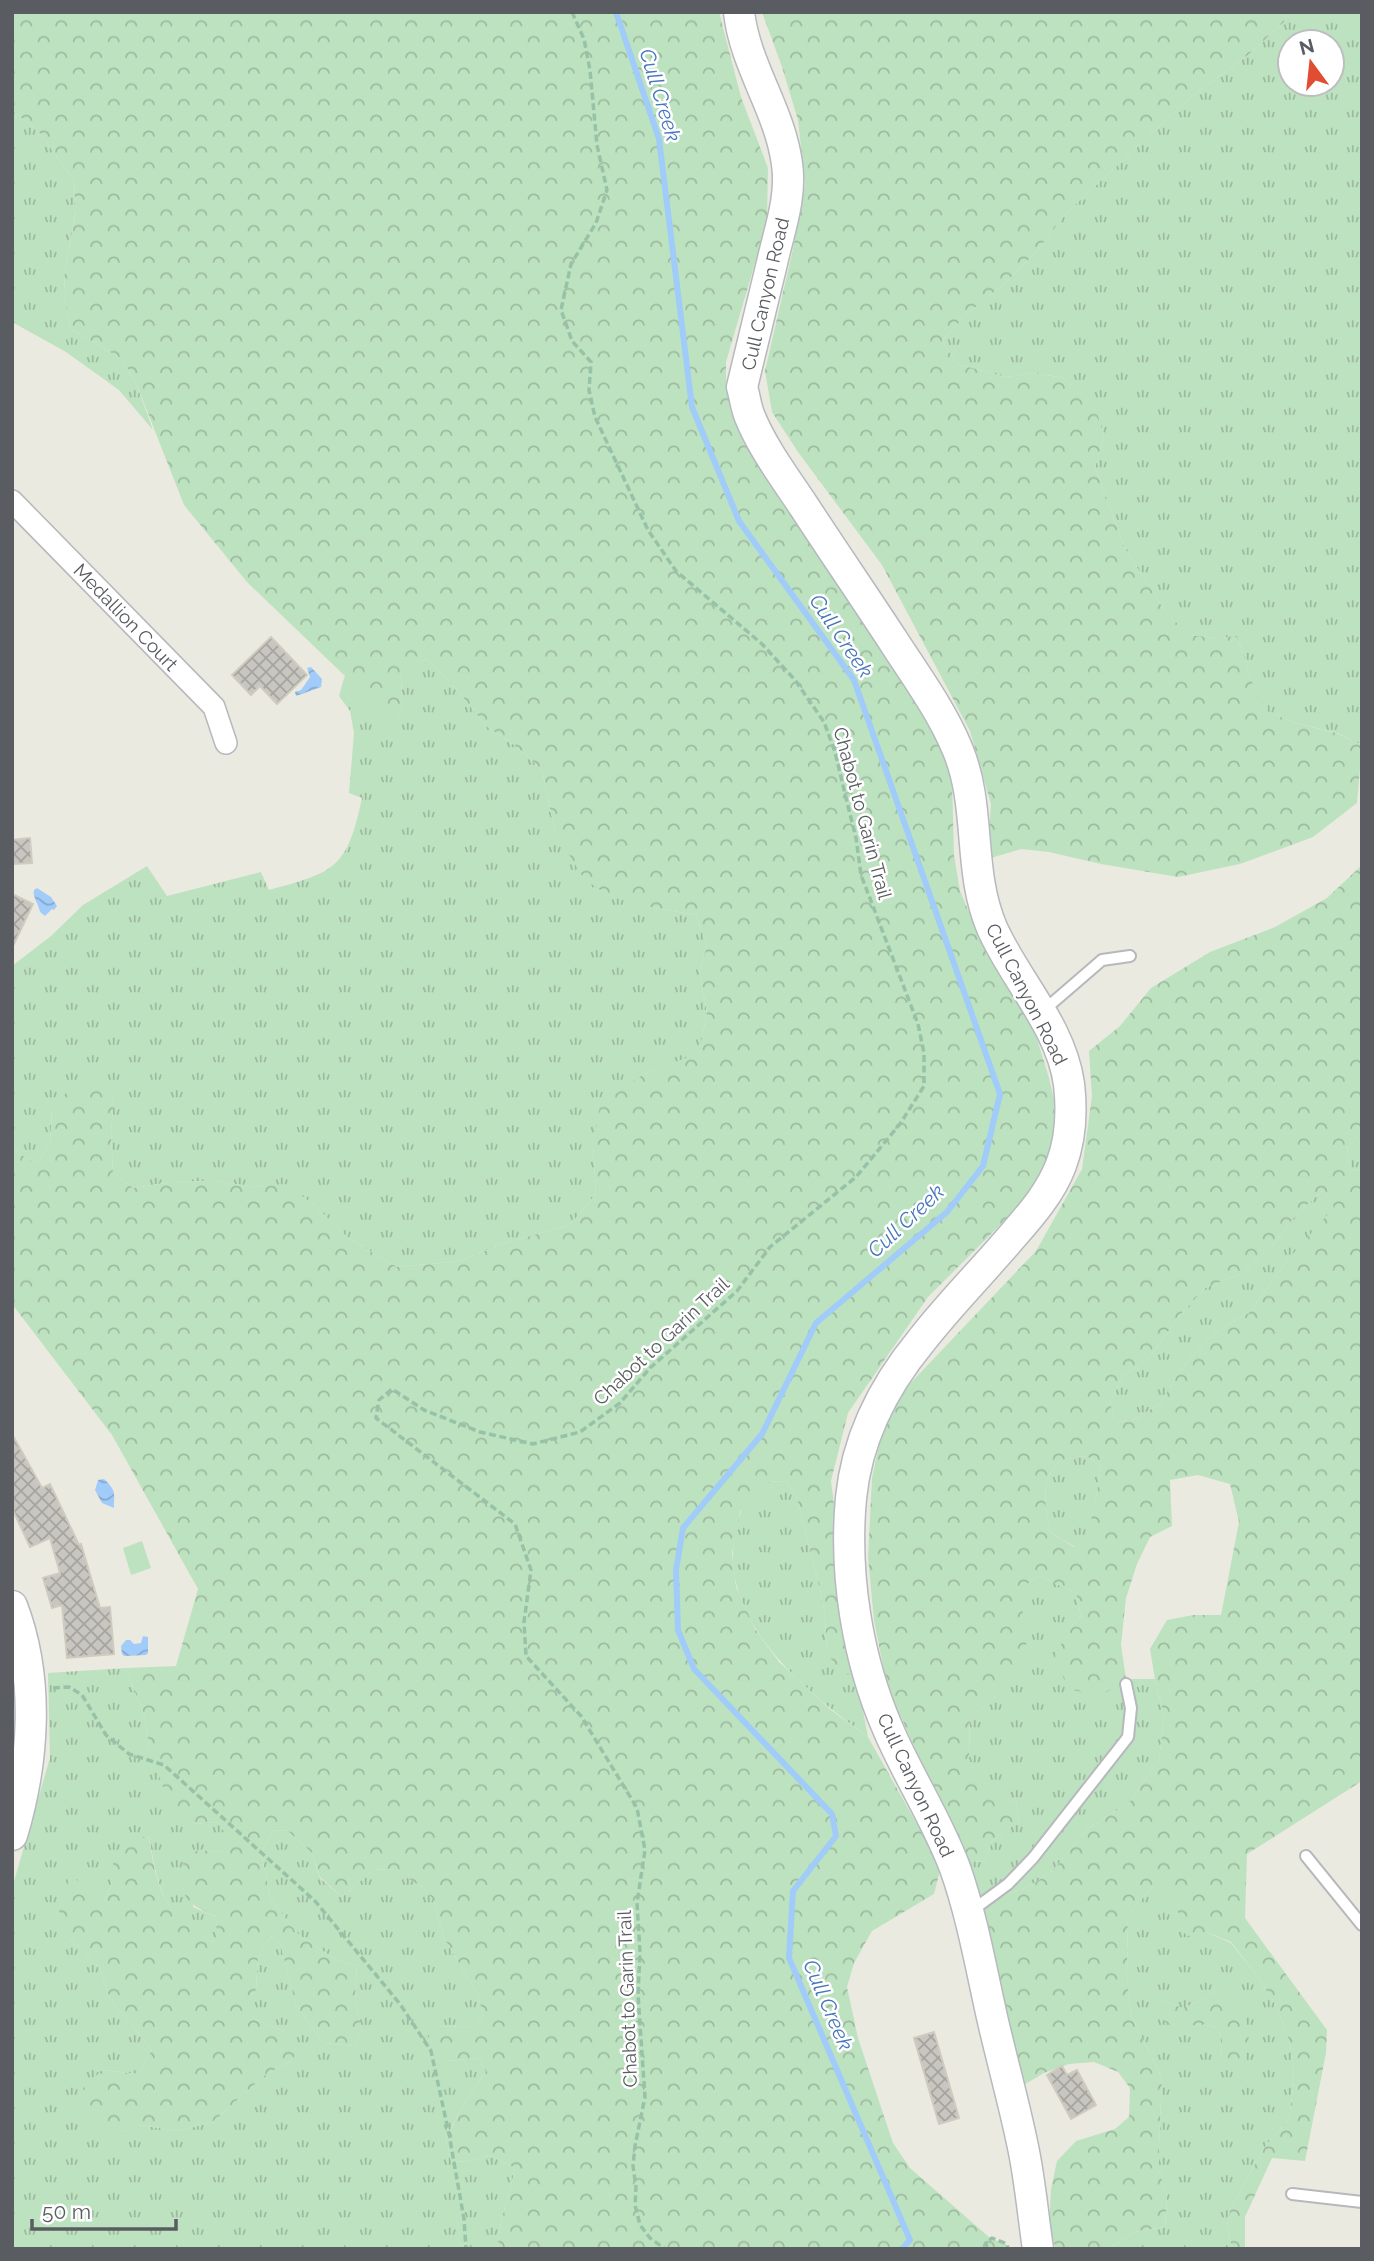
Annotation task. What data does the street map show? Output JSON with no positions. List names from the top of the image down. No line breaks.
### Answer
{"streets":{"street":["Cull Canyon Road","Medallion Court"],"path":["Chabot to Garin Trail"]},"water":["Cull Creek"],"scale_bar":"50 m","north":"top"}
